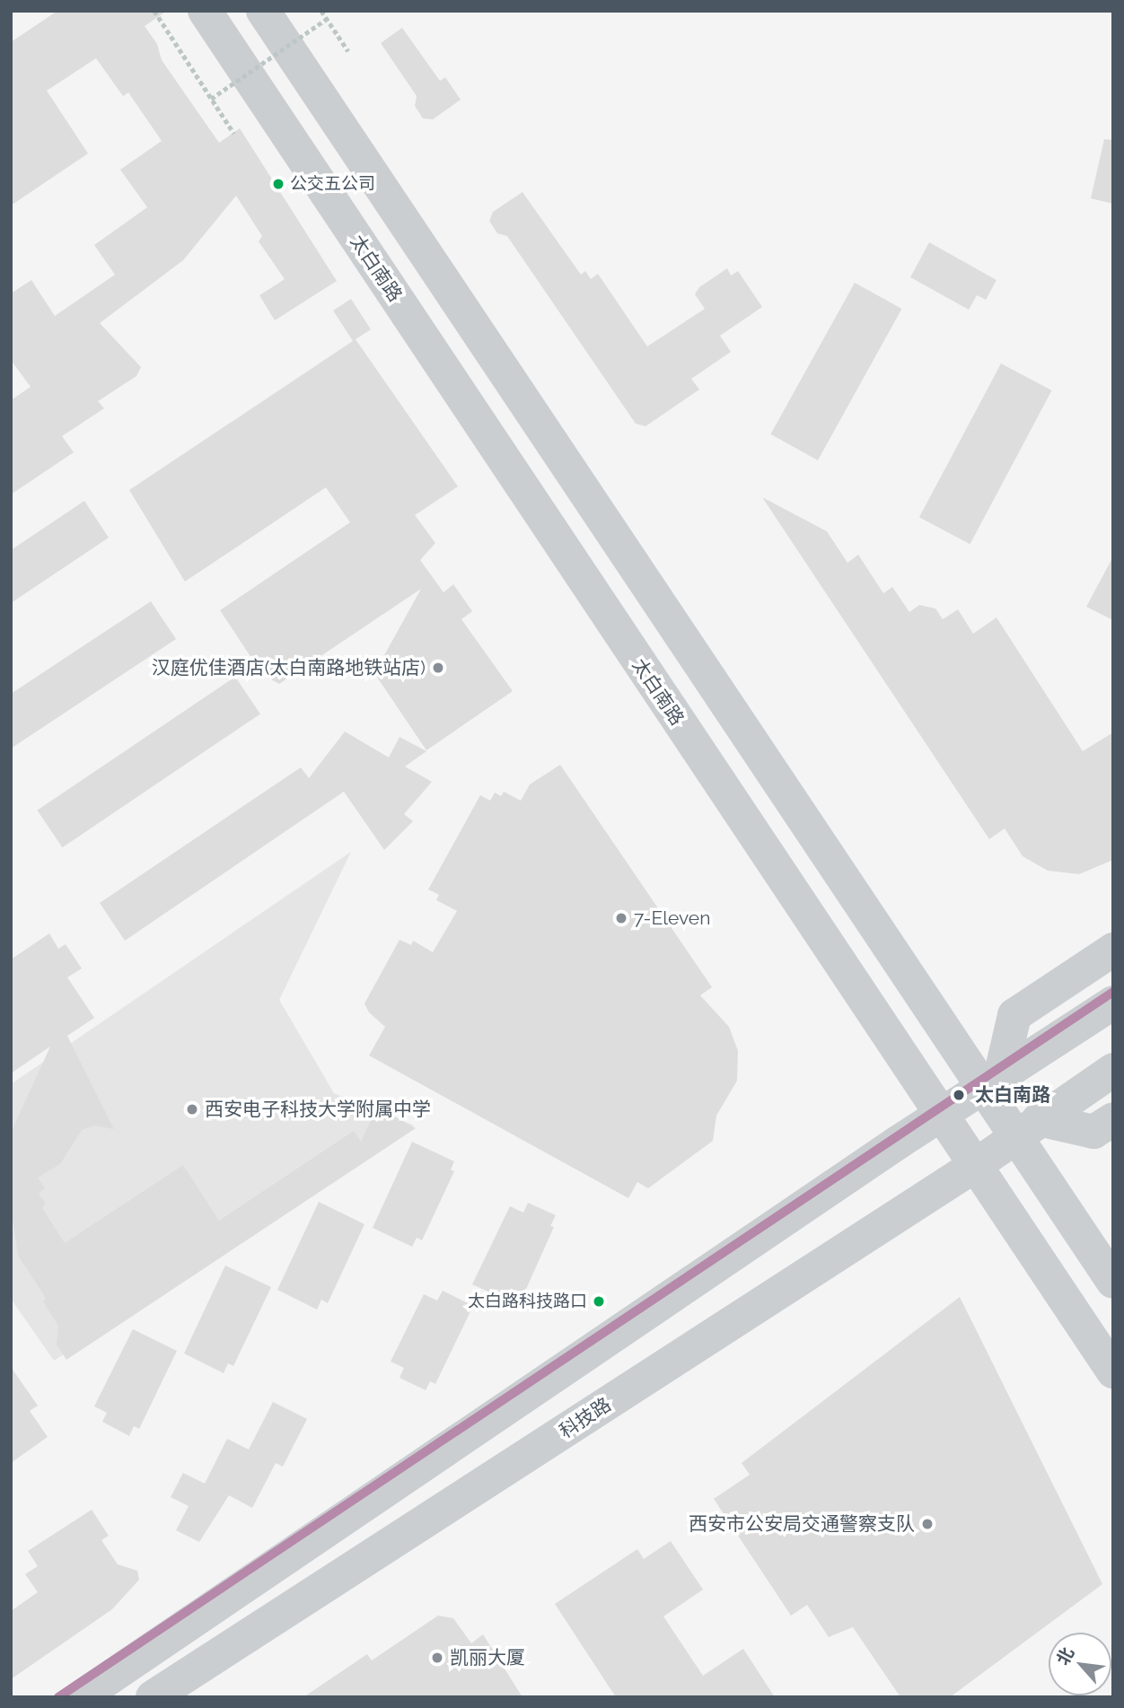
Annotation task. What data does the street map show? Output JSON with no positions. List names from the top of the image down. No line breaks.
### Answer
{"streets":{"main road":["太白南路","科技路"]},"crossings":[["太白南路","科技路"]],"places":["公交五公司","汉庭优佳酒店(太白南路地铁站店)","7-Eleven","太白南路","西安电子科技大学附属中学","太白路科技路口","西安市公安局交通警察支队","凯丽大厦"],"north":"top left"}
